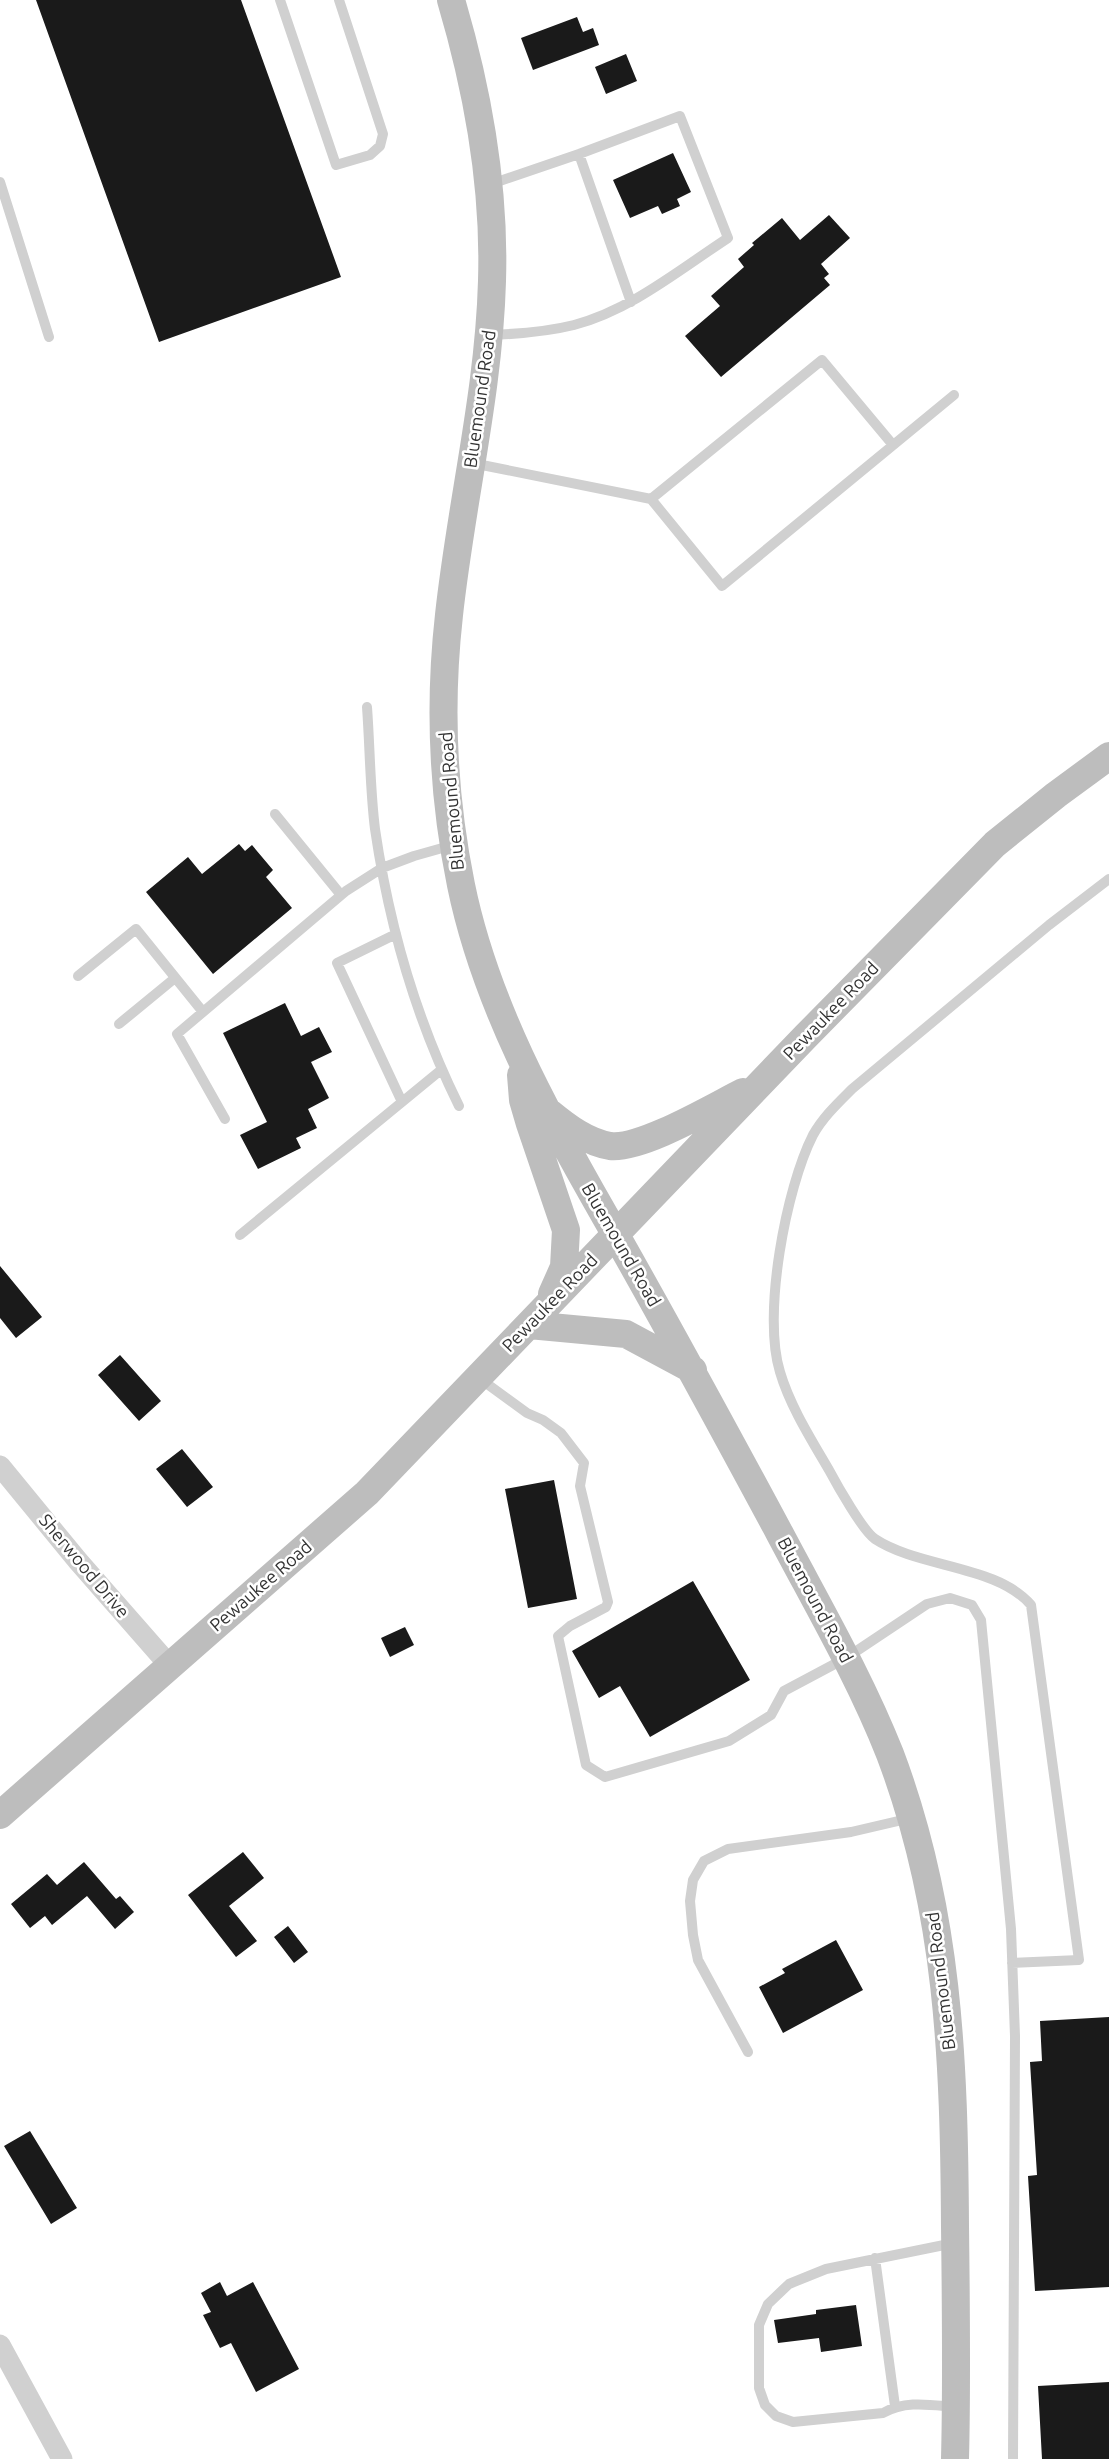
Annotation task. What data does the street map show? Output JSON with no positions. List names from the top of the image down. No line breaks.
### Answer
{"streets":{"main road":["Bluemound Road","Pewaukee Road"],"street":["Sherwood Drive"]},"crossings":[["Bluemound Road","Pewaukee Road"],["Pewaukee Road","Sherwood Drive"]]}
